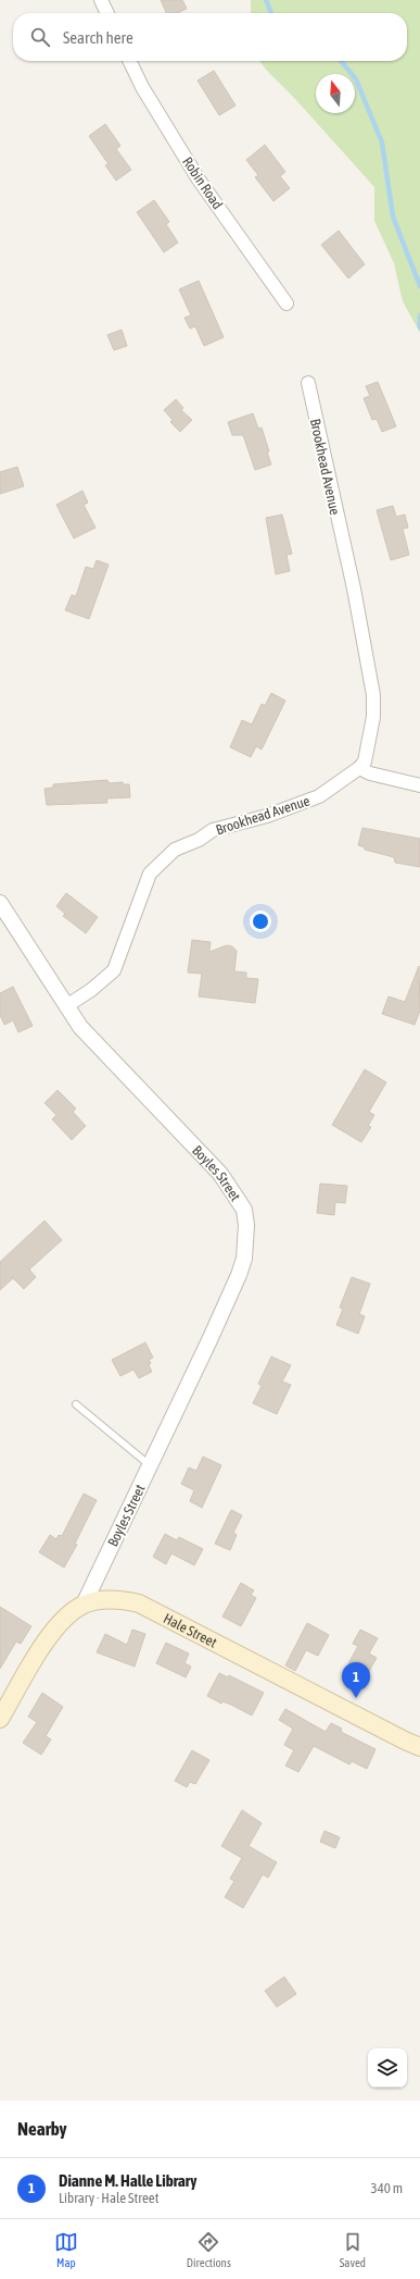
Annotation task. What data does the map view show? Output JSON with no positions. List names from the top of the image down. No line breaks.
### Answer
{"streets":{"main road":["Hale Street"],"street":["Robin Road","Brookhead Avenue","Boyles Street"]},"crossings":[["Brookhead Avenue","Boyles Street"],["Boyles Street","Hale Street"]],"north":"top","page":{"search":"Search here","pins":"1","heading":"Nearby","list":[{"mark":"1","name":"Dianne M. Halle Library","note":"Library · Hale Street","value":"340 m"}],"nav":["Map","Directions","Saved"]}}
